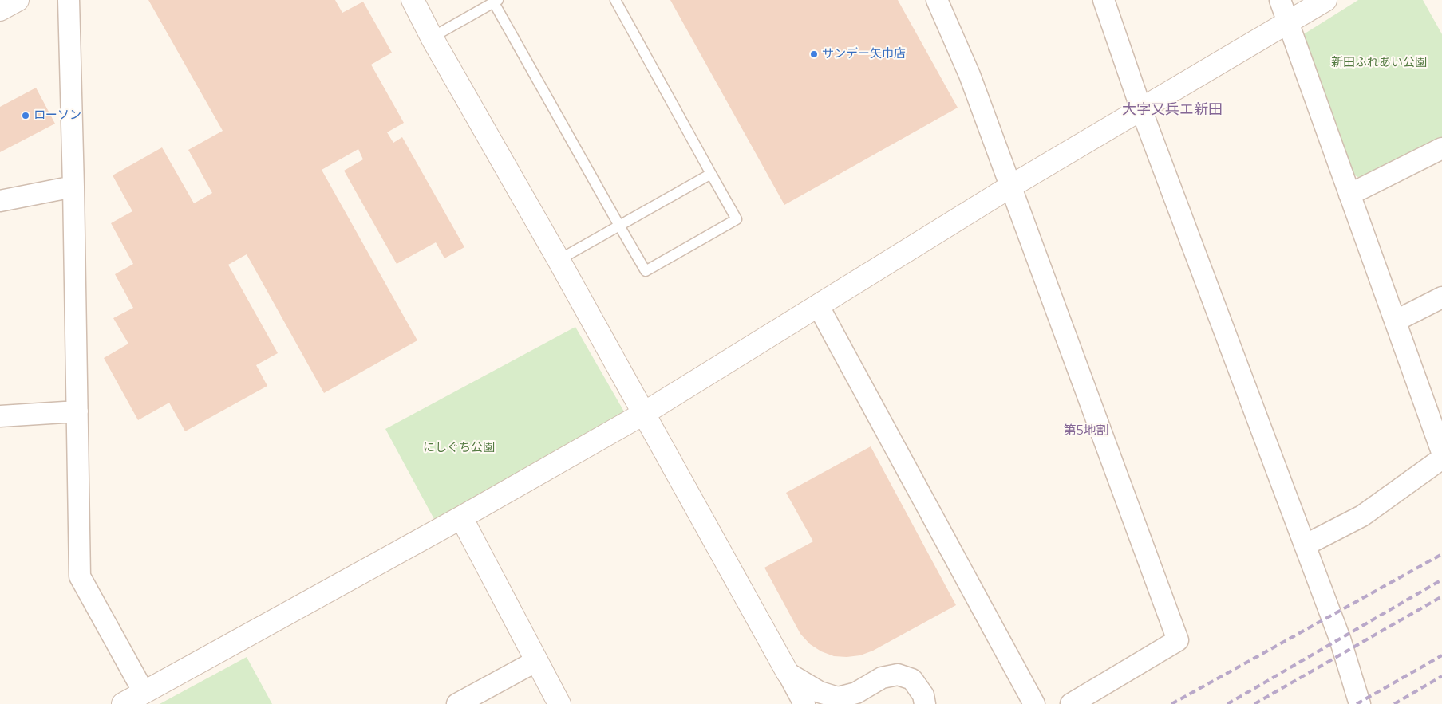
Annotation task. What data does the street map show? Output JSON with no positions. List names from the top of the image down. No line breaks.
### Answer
{"districts":["大字又兵エ新田","第5地割"],"parks":["新田ふれあい公園","にしぐち公園"],"places":["サンデー矢巾店","ローソン"]}
